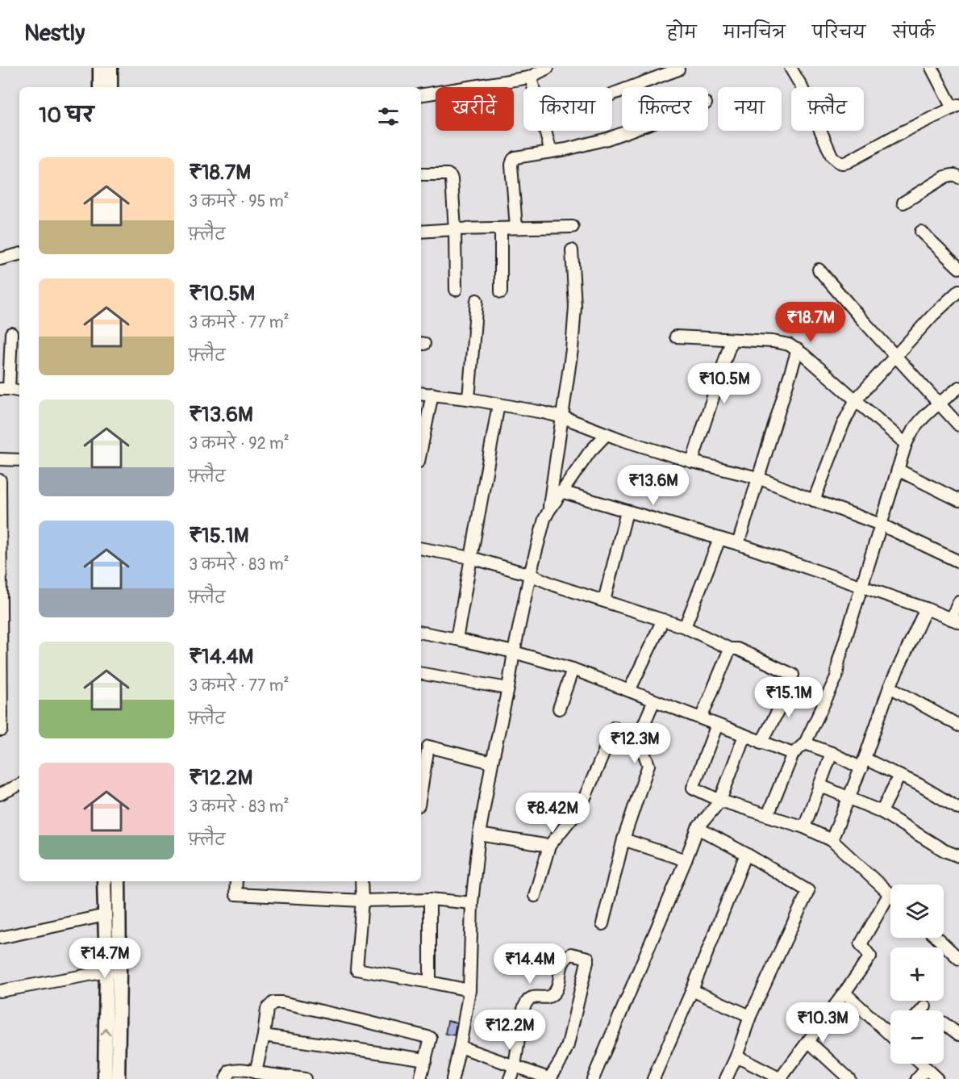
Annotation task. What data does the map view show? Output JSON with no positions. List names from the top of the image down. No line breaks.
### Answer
{"page":{"header":"Nestly","nav":["होम","मानचित्र","परिचय","संपर्क"],"chip":["खरीदें","किराया","फ़िल्टर","नया","फ़्लैट"],"heading":"10 घर","list":[{"name":"₹18.7M","note":"3 कमरे · 95 m² · फ़्लैट"},{"name":"₹10.5M","note":"3 कमरे · 77 m² · फ़्लैट"},{"name":"₹13.6M","note":"3 कमरे · 92 m² · फ़्लैट"},{"name":"₹15.1M","note":"3 कमरे · 83 m² · फ़्लैट"},{"name":"₹14.4M","note":"3 कमरे · 77 m² · फ़्लैट"},{"name":"₹12.2M","note":"3 कमरे · 83 m² · फ़्लैट"}],"price":["₹18.7M","₹10.5M","₹13.6M","₹15.1M","₹12.3M","₹8.42M","₹14.7M","₹14.4M","₹10.3M","₹12.2M"],"map_buttons":["+","−"]}}
